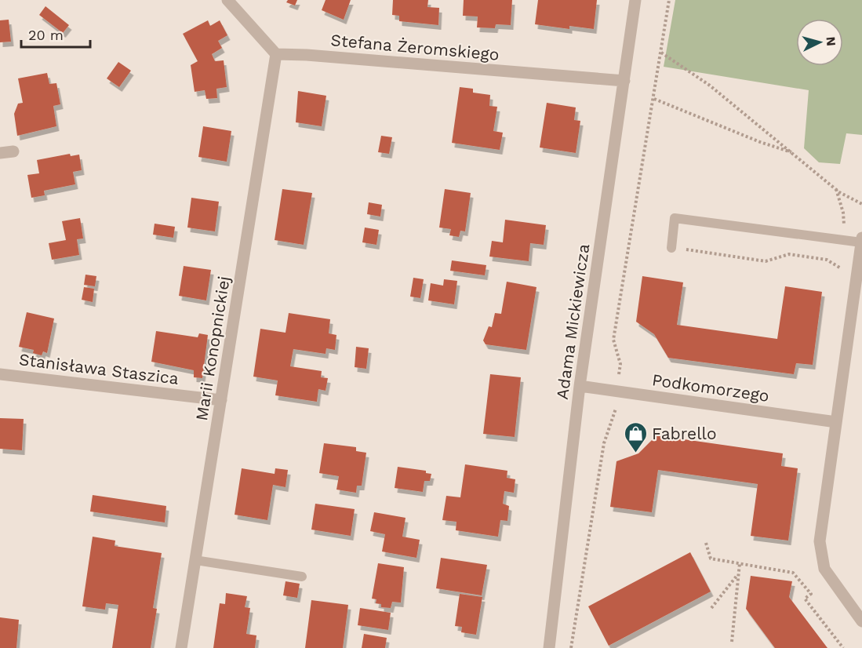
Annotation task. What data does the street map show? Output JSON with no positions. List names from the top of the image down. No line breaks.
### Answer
{"streets":{"street":["Stefana Żeromskiego","Adama Mickiewicza","Marii Konopnickiej","Stanisława Staszica","Podkomorzego"]},"crossings":[["Stefana Żeromskiego","Adama Mickiewicza"],["Stefana Żeromskiego","Marii Konopnickiej"],["Adama Mickiewicza","Podkomorzego"],["Marii Konopnickiej","Stanisława Staszica"]],"places":{"shop":["Fabrello"]},"scale_bar":"20 m","north":"right"}
